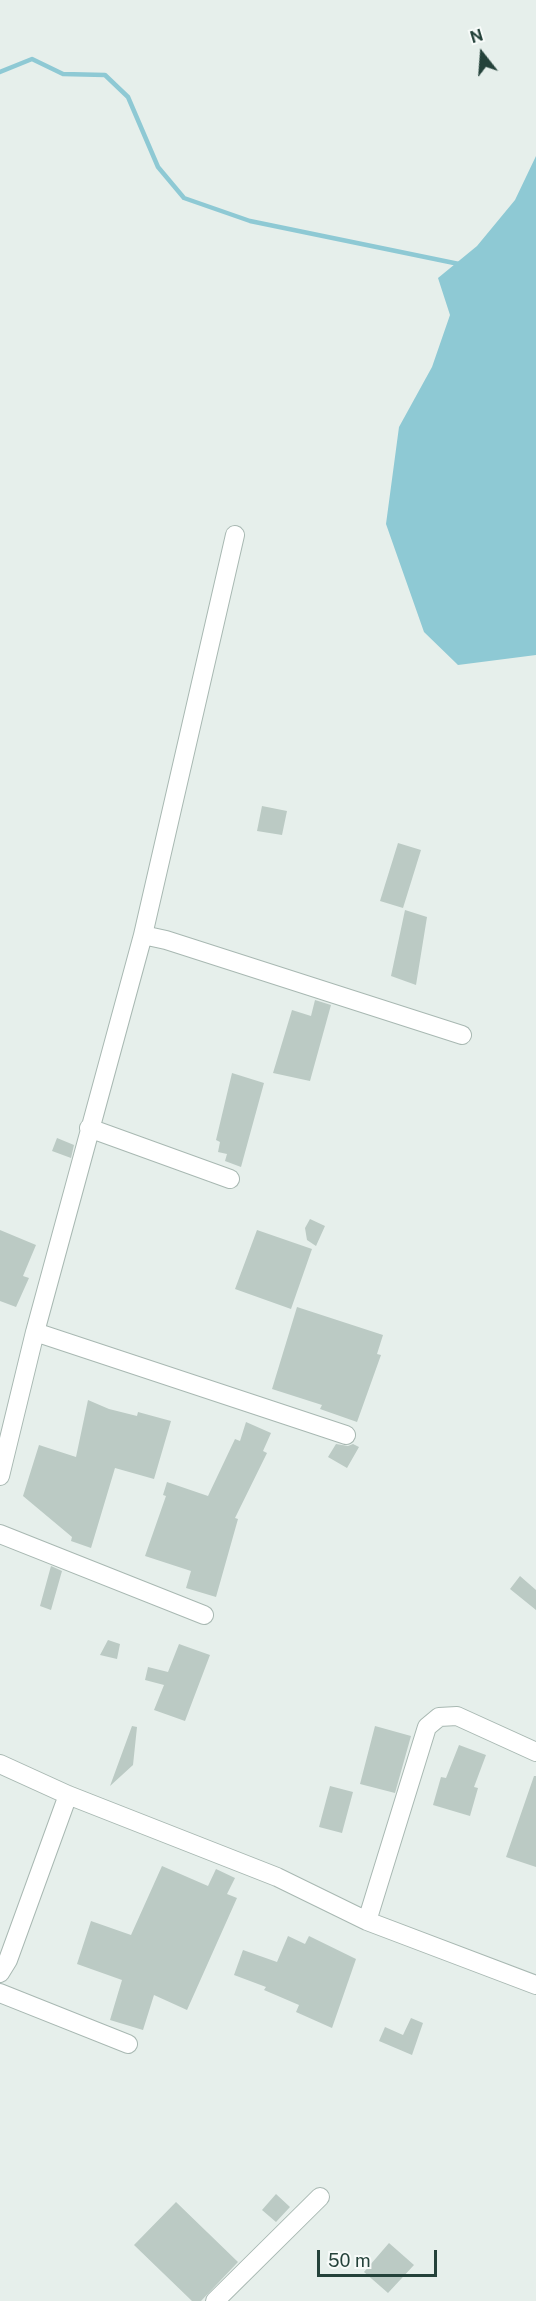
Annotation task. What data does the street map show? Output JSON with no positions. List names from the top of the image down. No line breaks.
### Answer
{"scale_bar":"50 m","north":"top"}
